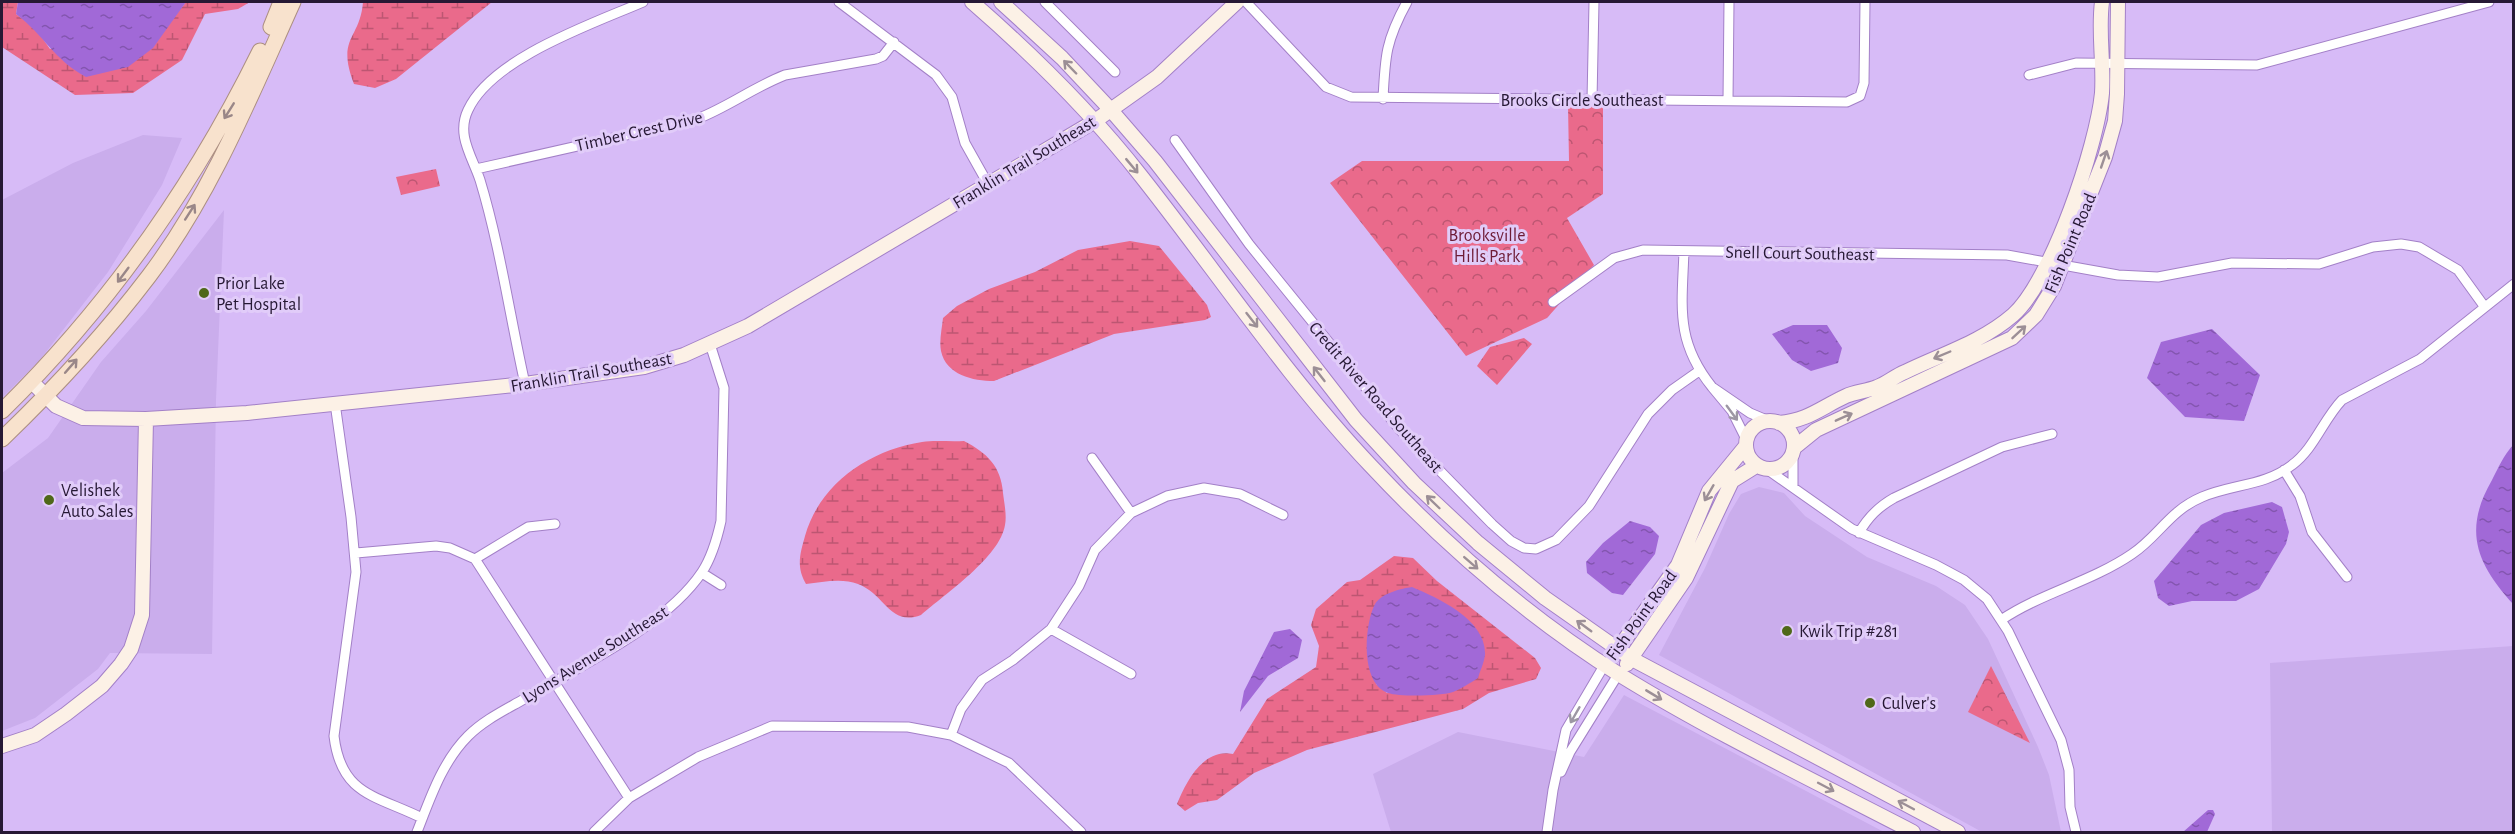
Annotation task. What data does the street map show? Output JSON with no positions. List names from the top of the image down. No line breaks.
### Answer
{"streets":{"street":["Brooks Circle Southeast","Timber Crest Drive","Franklin Trail Southeast","Fish Point Road","Snell Court Southeast","Credit River Road Southeast","Lyons Avenue Southeast"]},"crossings":[["Franklin Trail Southeast","Lyons Avenue Southeast"],["Fish Point Road","Snell Court Southeast"]],"parks":["Brooksville Hills Park"],"places":["Prior Lake Pet Hospital","Velishek Auto Sales","Kwik Trip #281","Culver's"]}
